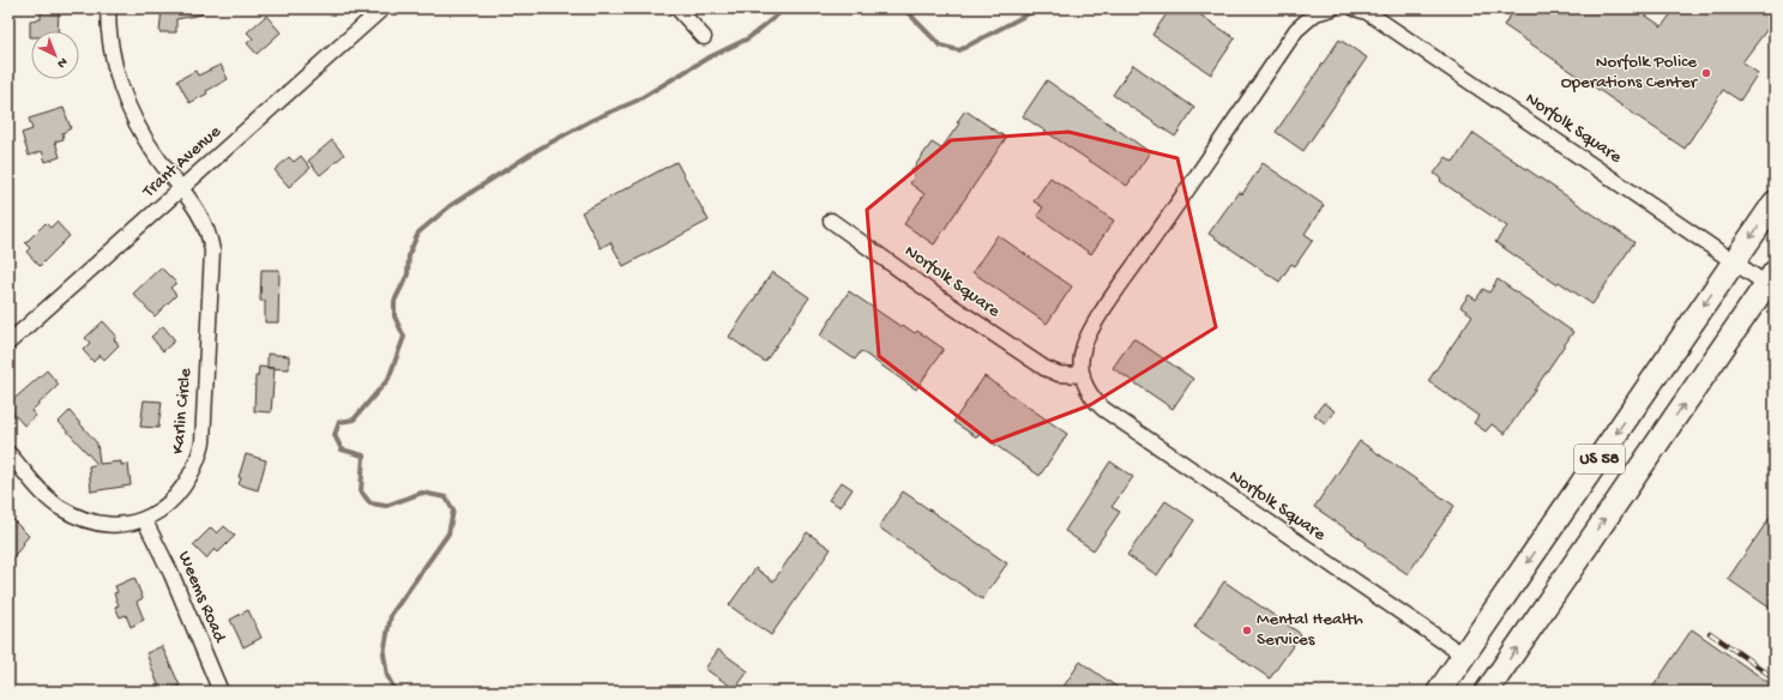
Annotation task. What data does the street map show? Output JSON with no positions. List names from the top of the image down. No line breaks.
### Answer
{"streets":{"main road":["US 58"],"street":["Norfolk Square","Trant Avenue","Karlin Circle","Weems Road"]},"crossings":[["Norfolk Square","US 58"],["Trant Avenue","Karlin Circle"],["Karlin Circle","Weems Road"]],"places":["Norfolk Police Operations Center","Mental Health Services"],"north":"bottom right"}
